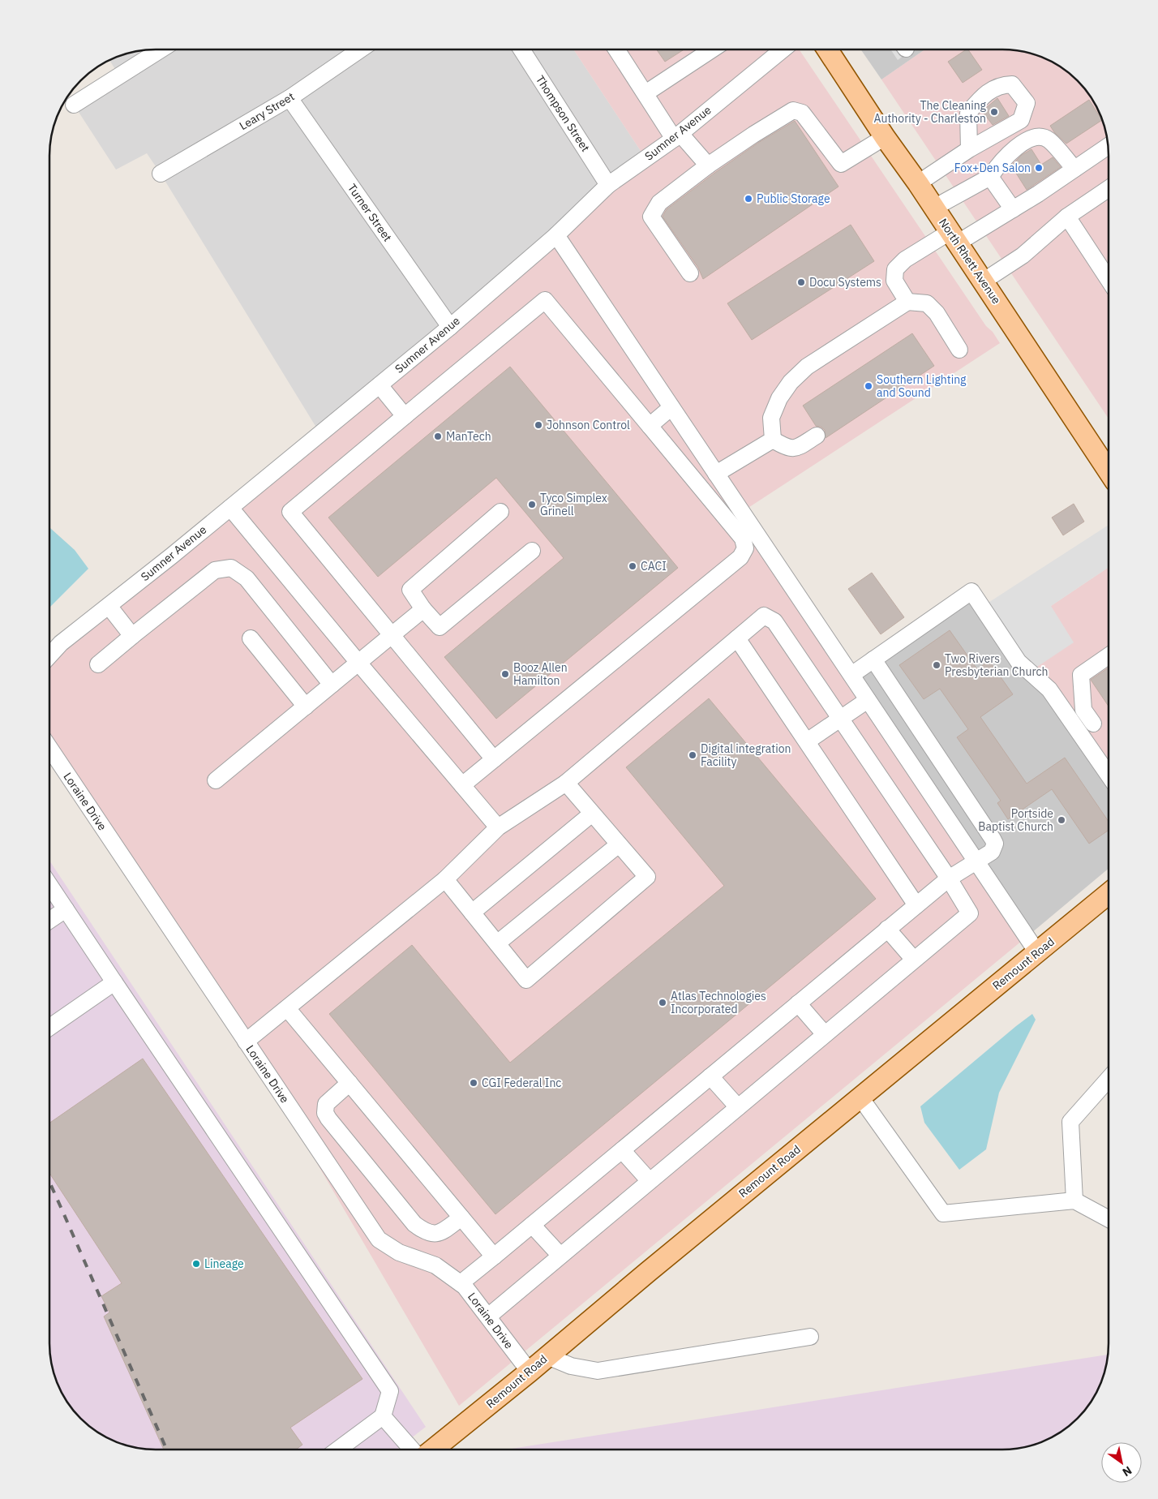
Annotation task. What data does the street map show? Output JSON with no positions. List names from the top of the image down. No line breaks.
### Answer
{"streets":{"main road":["North Rhett Avenue","Remount Road"],"street":["Leary Street","Thompson Street","Sumner Avenue","Turner Street","Loraine Drive"]},"crossings":[["Leary Street","Turner Street"],["Thompson Street","Sumner Avenue"],["Sumner Avenue","Turner Street"],["Loraine Drive","Remount Road"]],"places":["The Cleaning Authority - Charleston","Fox+Den Salon","Public Storage","Docu Systems","Southern Lighting and Sound","Johnson Control","ManTech","Tyco Simplex Grinell","CACI","Two Rivers Presbyterian Church","Booz Allen Hamilton","Digital integration Facility","Portside Baptist Church","Atlas Technologies Incorporated","CGI Federal Inc","Lineage"],"north":"bottom right"}
